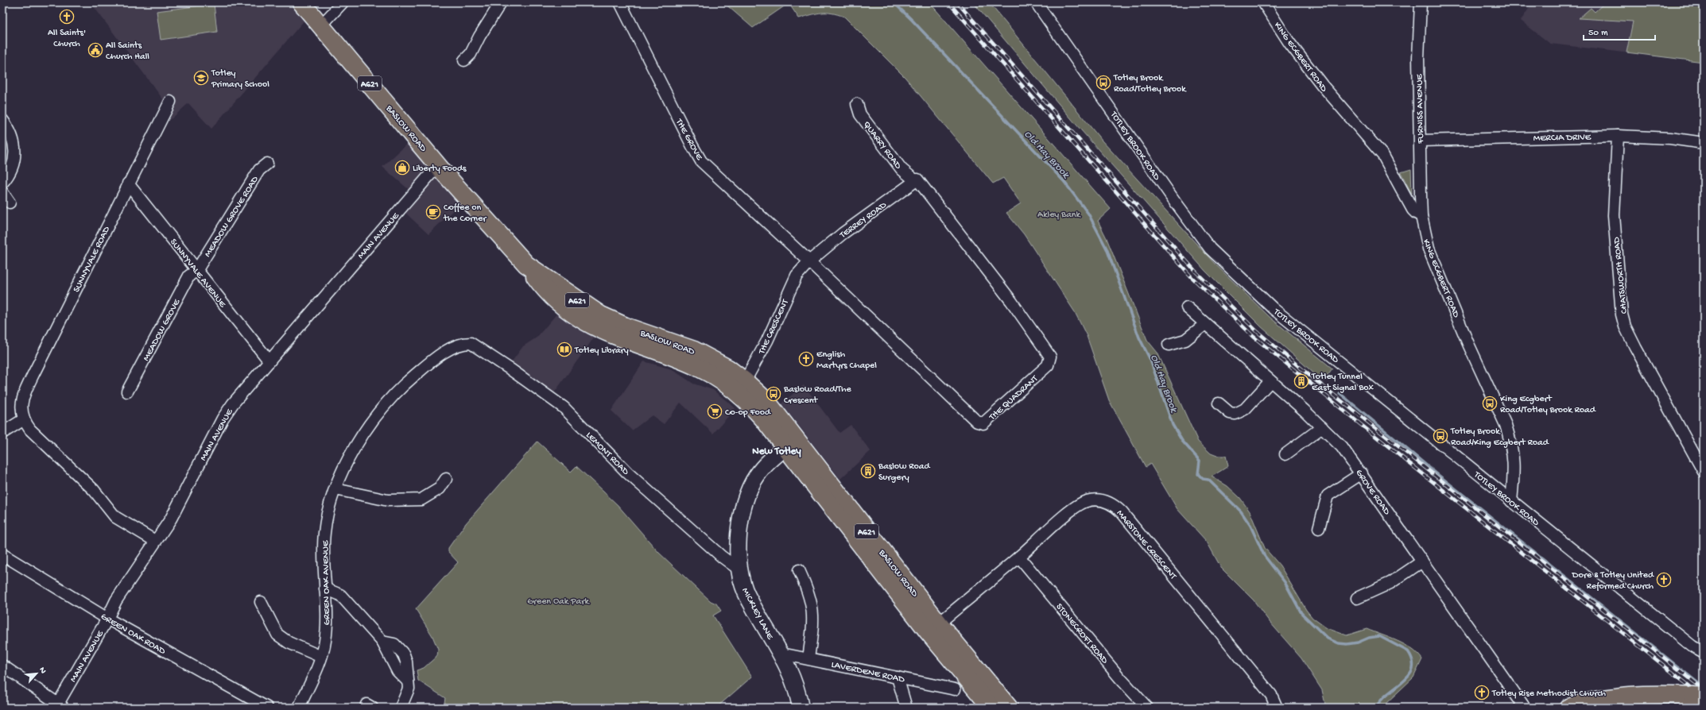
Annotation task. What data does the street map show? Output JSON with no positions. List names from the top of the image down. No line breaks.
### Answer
{"streets":{"main road":["A621","BASLOW ROAD"],"street":["KING ECGBERT ROAD","FURNISS AVENUE","MERCIA DRIVE","THE GROVE","QUARRY ROAD","TOTLEY BROOK ROAD","MEADOW GROVE ROAD","TERREY ROAD","MAIN AVENUE","SUNNYVALE ROAD","SUNNYVALE AVENUE","CHATSWORTH ROAD","THE CRESCENT","MEADOW GROVE","THE QUADRANT","LEMONT ROAD","GROVE ROAD","MARSTONE CRESCENT","GREEN OAK AVENUE","MICKLEY LANE","GREEN OAK ROAD","STONECROFT ROAD","LAVERDENE ROAD"]},"crossings":[["KING ECGBERT ROAD","FURNISS AVENUE"],["KING ECGBERT ROAD","TOTLEY BROOK ROAD"],["A621","BASLOW ROAD"],["A621","THE CRESCENT"],["A621","MARSTONE CRESCENT"],["A621","MICKLEY LANE"],["FURNISS AVENUE","MERCIA DRIVE"],["BASLOW ROAD","MAIN AVENUE"],["BASLOW ROAD","THE CRESCENT"],["BASLOW ROAD","MARSTONE CRESCENT"],["BASLOW ROAD","MICKLEY LANE"],["MERCIA DRIVE","CHATSWORTH ROAD"],["THE GROVE","TERREY ROAD"],["THE GROVE","THE CRESCENT"],["THE GROVE","THE QUADRANT"],["QUARRY ROAD","TERREY ROAD"],["QUARRY ROAD","THE QUADRANT"],["MEADOW GROVE ROAD","SUNNYVALE AVENUE"],["MEADOW GROVE ROAD","MEADOW GROVE"],["TERREY ROAD","THE CRESCENT"],["TERREY ROAD","THE QUADRANT"],["MAIN AVENUE","SUNNYVALE ROAD"],["MAIN AVENUE","SUNNYVALE AVENUE"],["MAIN AVENUE","GREEN OAK ROAD"],["SUNNYVALE ROAD","SUNNYVALE AVENUE"],["SUNNYVALE AVENUE","MEADOW GROVE"],["THE CRESCENT","THE QUADRANT"],["LEMONT ROAD","GREEN OAK AVENUE"],["LEMONT ROAD","MICKLEY LANE"],["MARSTONE CRESCENT","STONECROFT ROAD"],["MICKLEY LANE","LAVERDENE ROAD"]],"districts":["New Totley"],"water":["Old Hay Brook"],"parks":["Akley Bank","Green Oak Park"],"places":{"church":["All Saints' Church","English Martyrs Chapel","Dore & Totley United Reformed Church","Totley Rise Methodist Church"],"public building":["All Saints Church Hall"],"school or university":["Totley Primary School"],"bus stop":["Totley Brook Road/Totley Brook","Baslow Road/The Crescent","King Ecgbert Road/Totley Brook Road","Totley Brook Road/King Ecgbert Road"],"shop":["Liberty Foods"],"cafe":["Coffee on the Corner"],"library":["Totley Library"],"building":["Totley Tunnel East Signal Box","Baslow Road Surgery"],"supermarket":["Co-op Food"]},"scale_bar":"50 m","north":"top right"}
